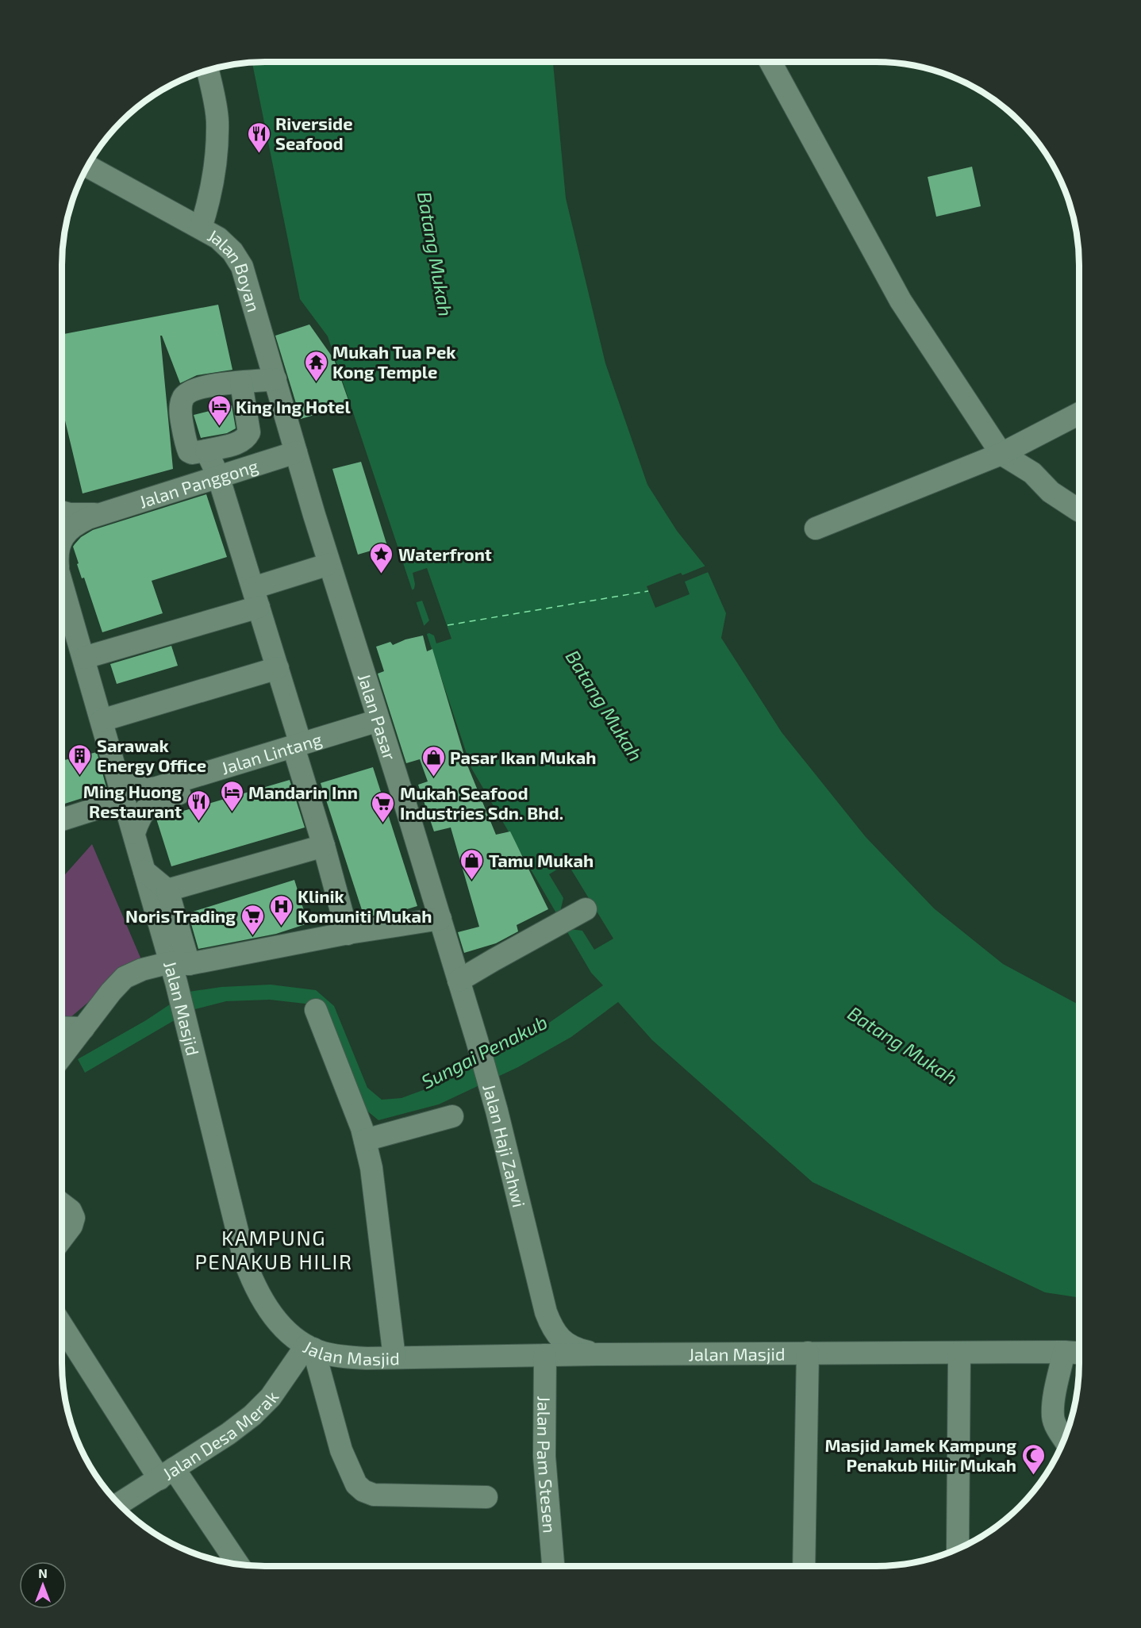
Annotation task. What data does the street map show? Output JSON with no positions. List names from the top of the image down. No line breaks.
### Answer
{"streets":{"street":["Jalan Boyan","Jalan Panggong","Jalan Pasar","Jalan Lintang","Jalan Masjid","Jalan Haji Zahwi","Jalan Desa Merak","Jalan Pam Stesen"]},"crossings":[["Jalan Boyan","Jalan Panggong"],["Jalan Boyan","Jalan Pasar"],["Jalan Panggong","Jalan Pasar"],["Jalan Pasar","Jalan Lintang"],["Jalan Pasar","Jalan Masjid"],["Jalan Pasar","Jalan Haji Zahwi"],["Jalan Masjid","Jalan Haji Zahwi"],["Jalan Masjid","Jalan Desa Merak"],["Jalan Masjid","Jalan Pam Stesen"],["Jalan Haji Zahwi","Jalan Pam Stesen"]],"districts":["KAMPUNG PENAKUB HILIR"],"water":["Batang Mukah","Sungai Penakub"],"places":{"restaurant":["Riverside Seafood","Ming Huong Restaurant"],"temple":["Mukah Tua Pek Kong Temple"],"hotel":["King Ing Hotel","Mandarin Inn"],"place":["Waterfront"],"building":["Sarawak Energy Office"],"shop":["Pasar Ikan Mukah","Tamu Mukah"],"supermarket":["Mukah Seafood Industries Sdn. Bhd.","Noris Trading"],"hospital":["Klinik Komuniti Mukah"],"mosque":["Masjid Jamek Kampung Penakub Hilir Mukah"]},"north":"top"}
